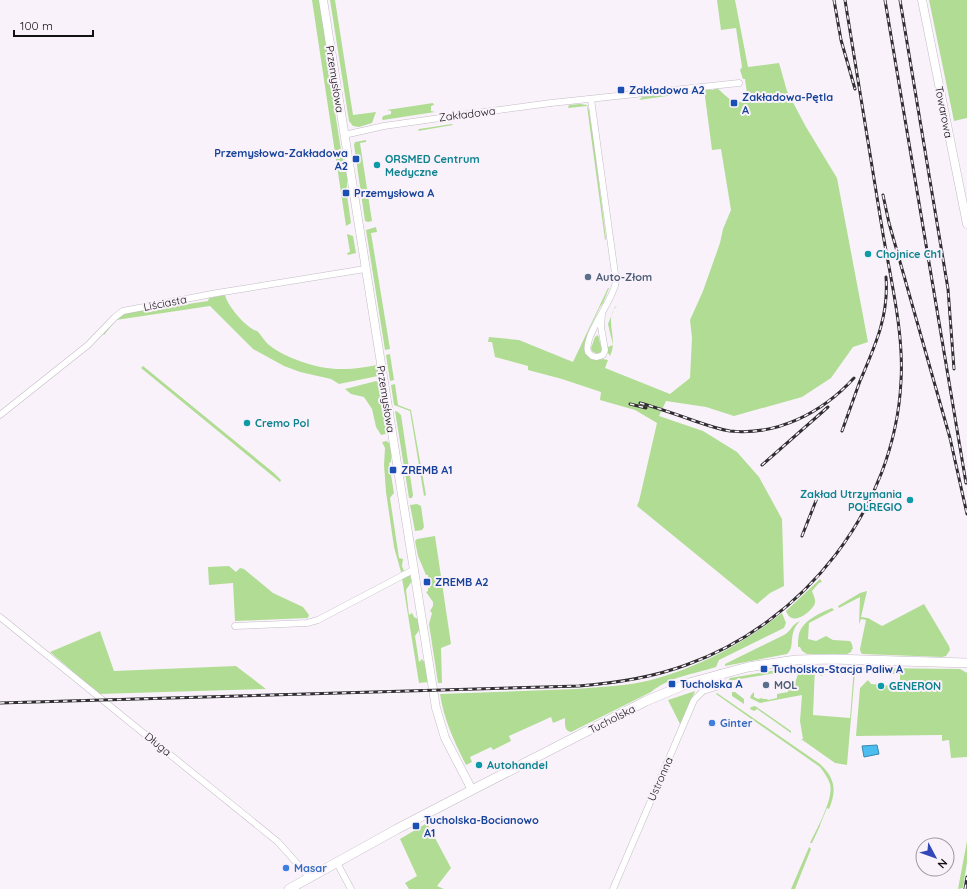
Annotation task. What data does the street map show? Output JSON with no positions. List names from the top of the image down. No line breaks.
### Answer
{"streets":{"main road":["Tucholska"],"street":["Przemysłowa","Towarowa","Zakładowa","Liściasta","Długa","Ustronna"]},"crossings":[["Przemysłowa","Zakładowa"],["Przemysłowa","Liściasta"],["Przemysłowa","Tucholska"],["Tucholska","Długa"],["Tucholska","Ustronna"]],"places":{"transit":["Zakładowa A2","Zakładowa-Pętla A","Przemysłowa-Zakładowa A2","Przemysłowa A","ZREMB A1","ZREMB A2","Tucholska-Stacja Paliw A","Tucholska A","Tucholska-Bocianowo A1"],"other":["ORSMED Centrum Medyczne","Chojnice Ch1","Auto-Złom","Cremo Pol","Zakład Utrzymania POLREGIO","MOL","GENERON","Ginter","Autohandel","Masar"]},"scale_bar":"100 m","north":"bottom right"}
